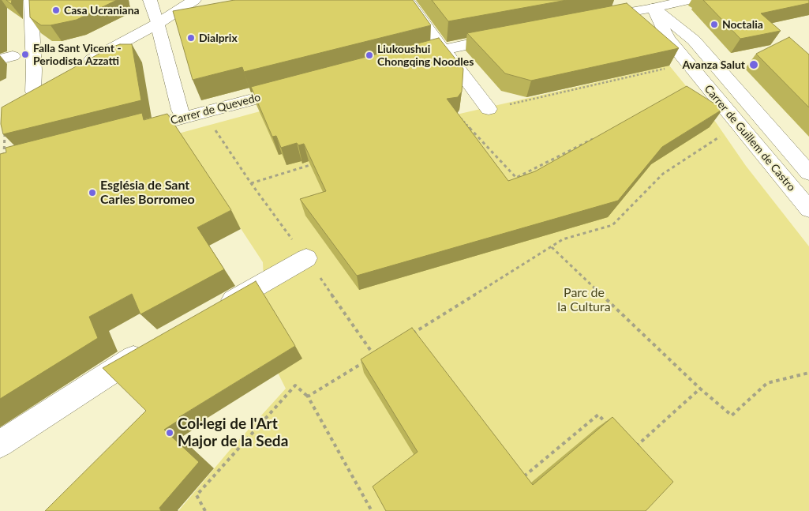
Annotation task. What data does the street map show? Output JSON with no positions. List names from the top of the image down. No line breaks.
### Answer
{"streets":{"street":["Carrer de Quevedo","Carrer de Guillem de Castro"]},"parks":["Parc de la Cultura"],"places":["Casa Ucraniana","Noctalia","Dialprix","Falla Sant Vicent - Periodista Azzatti","Liukoushui Chongqing Noodles","Avanza Salut","Església de Sant Carles Borromeo","Col·legi de l'Art Major de la Seda"]}
